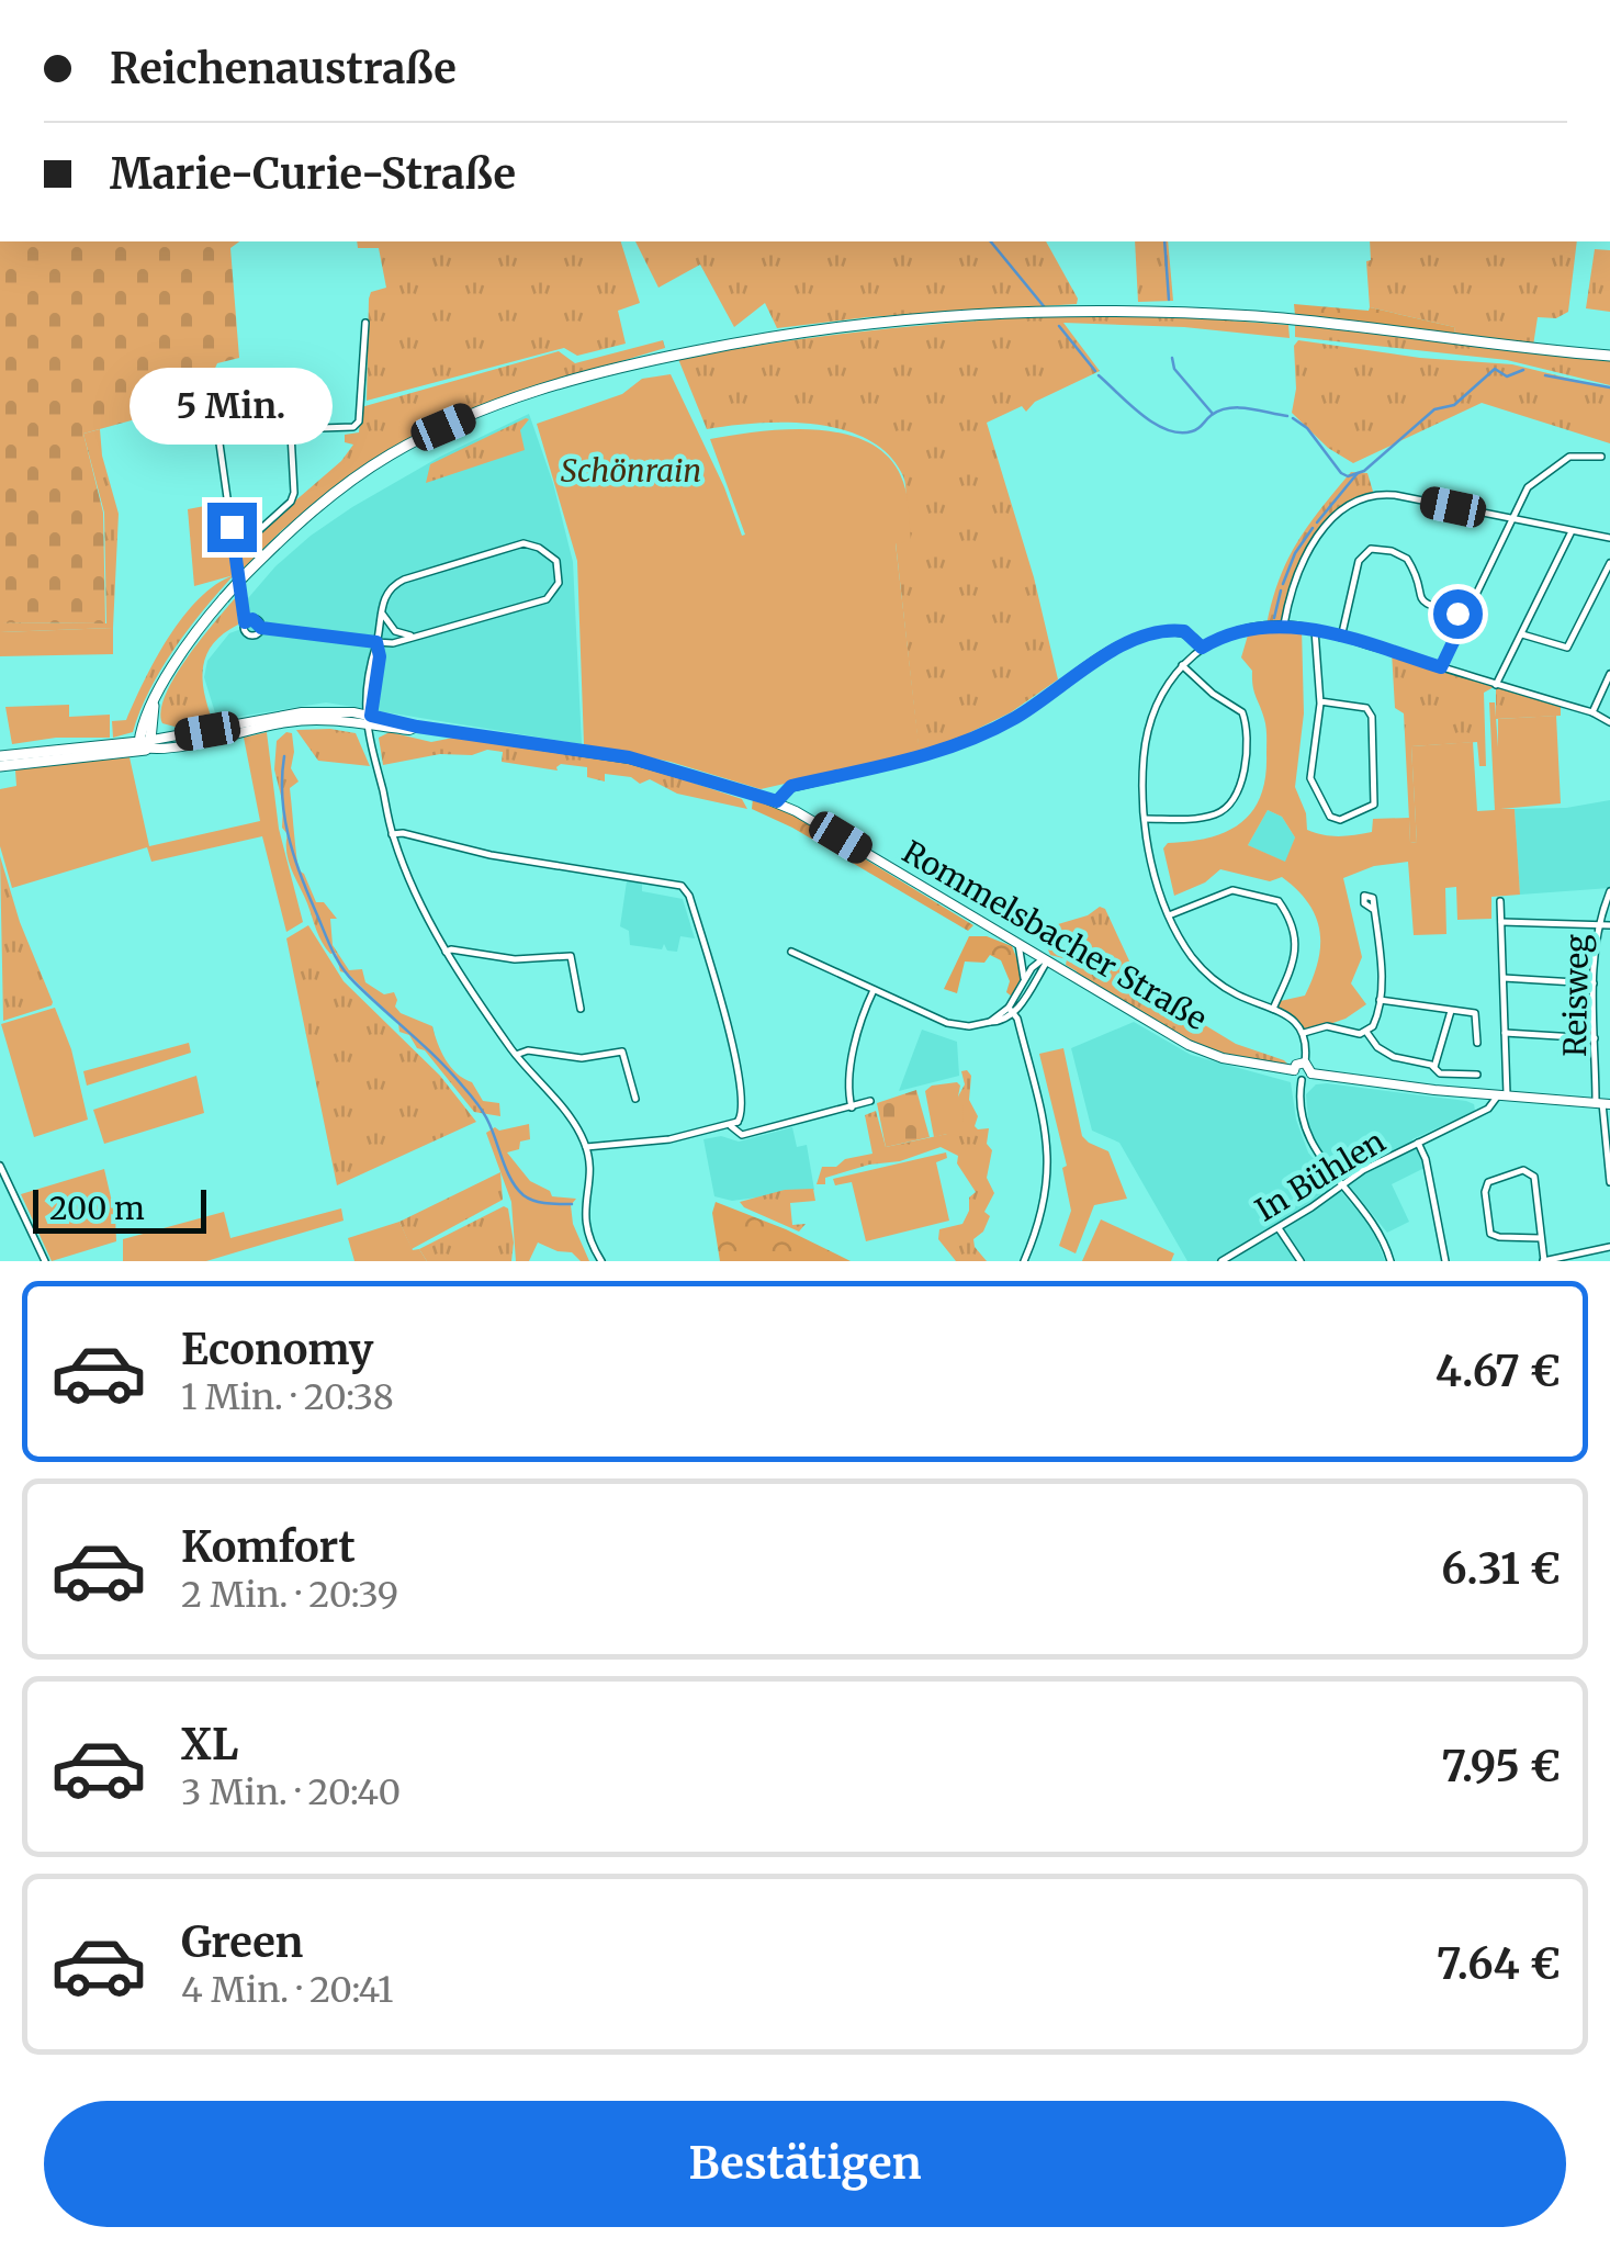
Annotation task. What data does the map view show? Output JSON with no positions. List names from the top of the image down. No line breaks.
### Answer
{"streets":{"main road":["Rommelsbacher Straße"],"street":["Reisweg","In Bühlen"]},"parks":["Schönrain"],"scale_bar":"200 m","page":{"banner":["Reichenaustraße","Marie-Curie-Straße"],"bubble":"5 Min.","scale":"200 m","list":[{"name":"Economy","note":"1 Min. · 20:38","value":"4.67 €"},{"name":"Komfort","note":"2 Min. · 20:39","value":"6.31 €"},{"name":"XL","note":"3 Min. · 20:40","value":"7.95 €"},{"name":"Green","note":"4 Min. · 20:41","value":"7.64 €"}],"buttons":"Bestätigen"}}
